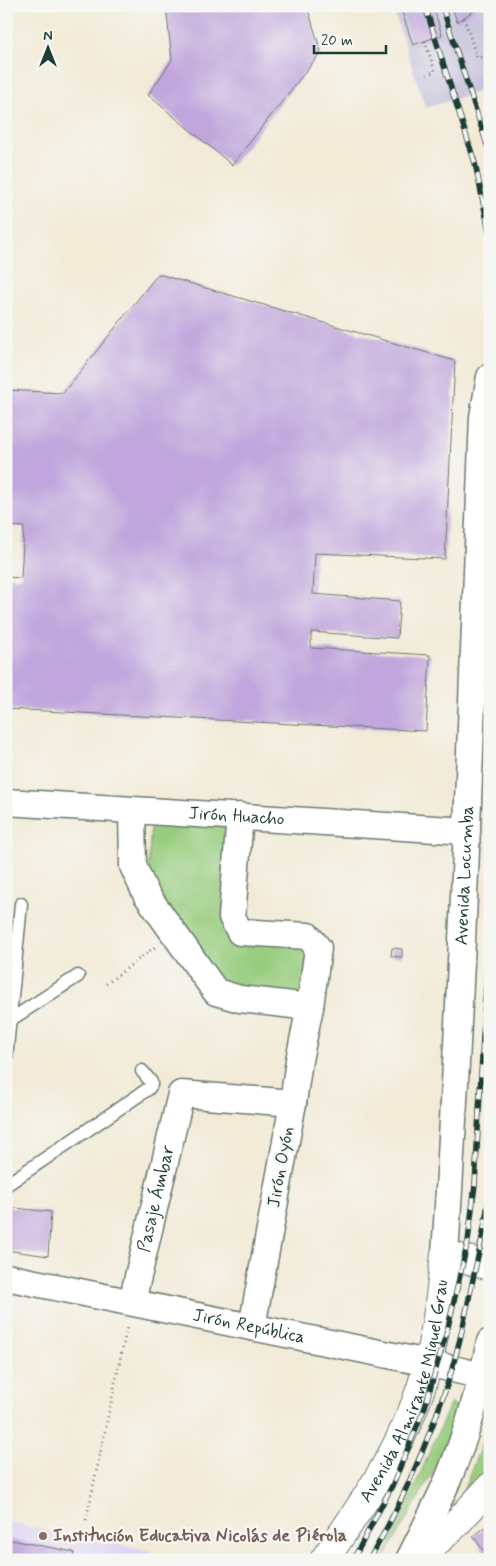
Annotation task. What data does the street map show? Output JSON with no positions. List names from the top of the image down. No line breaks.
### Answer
{"streets":{"main road":["Avenida Almirante Miguel Grau"],"street":["Jirón Huacho","Avenida Locumba","Jirón Oyón","Pasaje Ámbar","Jirón República"]},"crossings":[["Jirón Huacho","Avenida Locumba"],["Jirón Huacho","Jirón Oyón"],["Avenida Locumba","Avenida Almirante Miguel Grau"],["Jirón Oyón","Pasaje Ámbar"],["Jirón Oyón","Jirón República"],["Pasaje Ámbar","Jirón República"],["Jirón República","Avenida Almirante Miguel Grau"]],"places":["Institución Educativa Nicolás de Piérola"],"scale_bar":"20 m","north":"top"}
